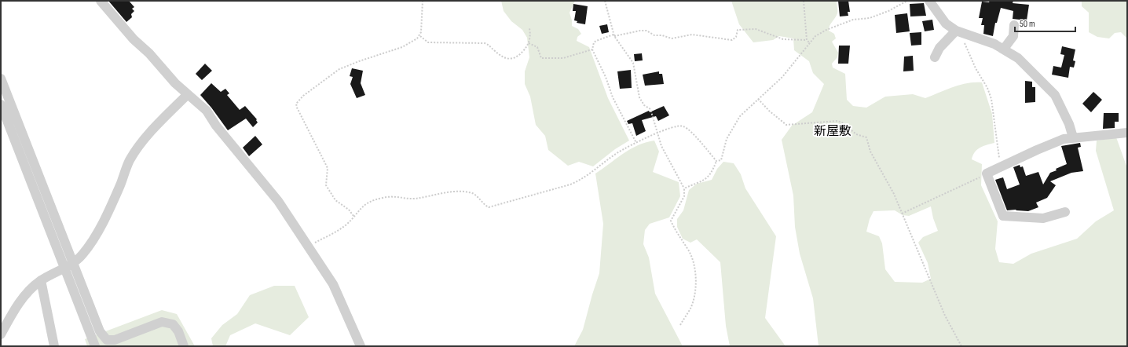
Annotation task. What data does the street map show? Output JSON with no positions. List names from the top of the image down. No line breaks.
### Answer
{"districts":["新屋敷"],"scale_bar":"50 m"}
